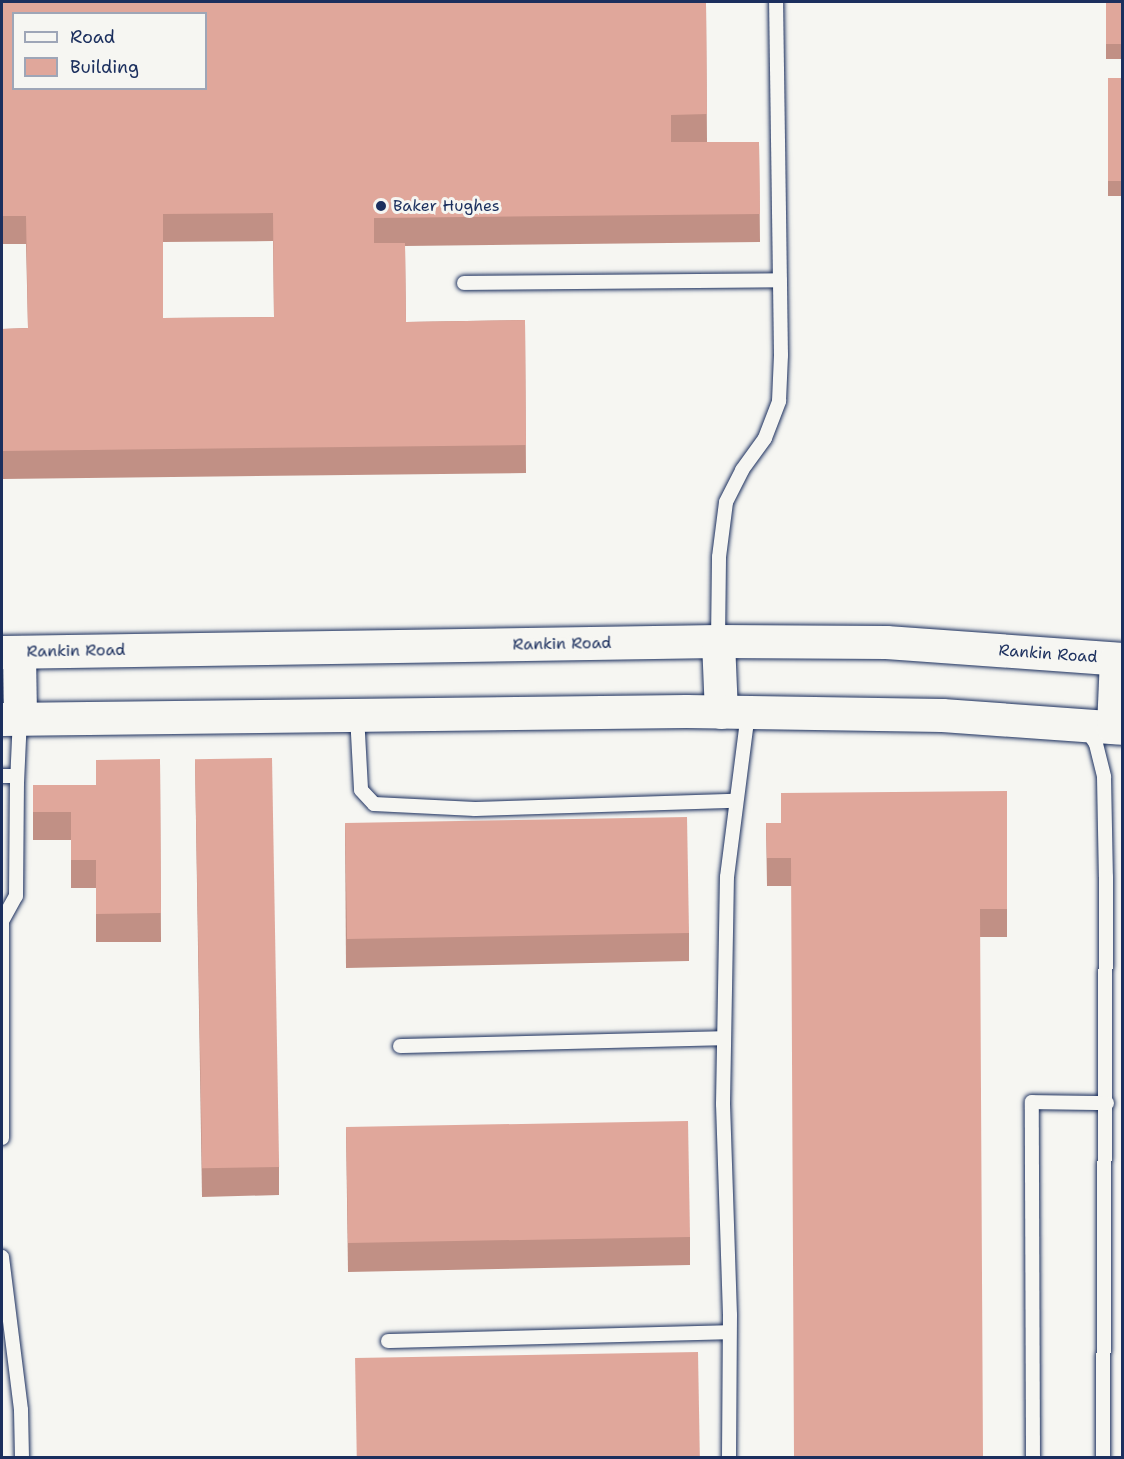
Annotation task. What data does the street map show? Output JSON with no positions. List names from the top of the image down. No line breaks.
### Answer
{"streets":{"main road":["Rankin Road"]},"places":["Baker Hughes"],"legend":["Road","Building"]}
